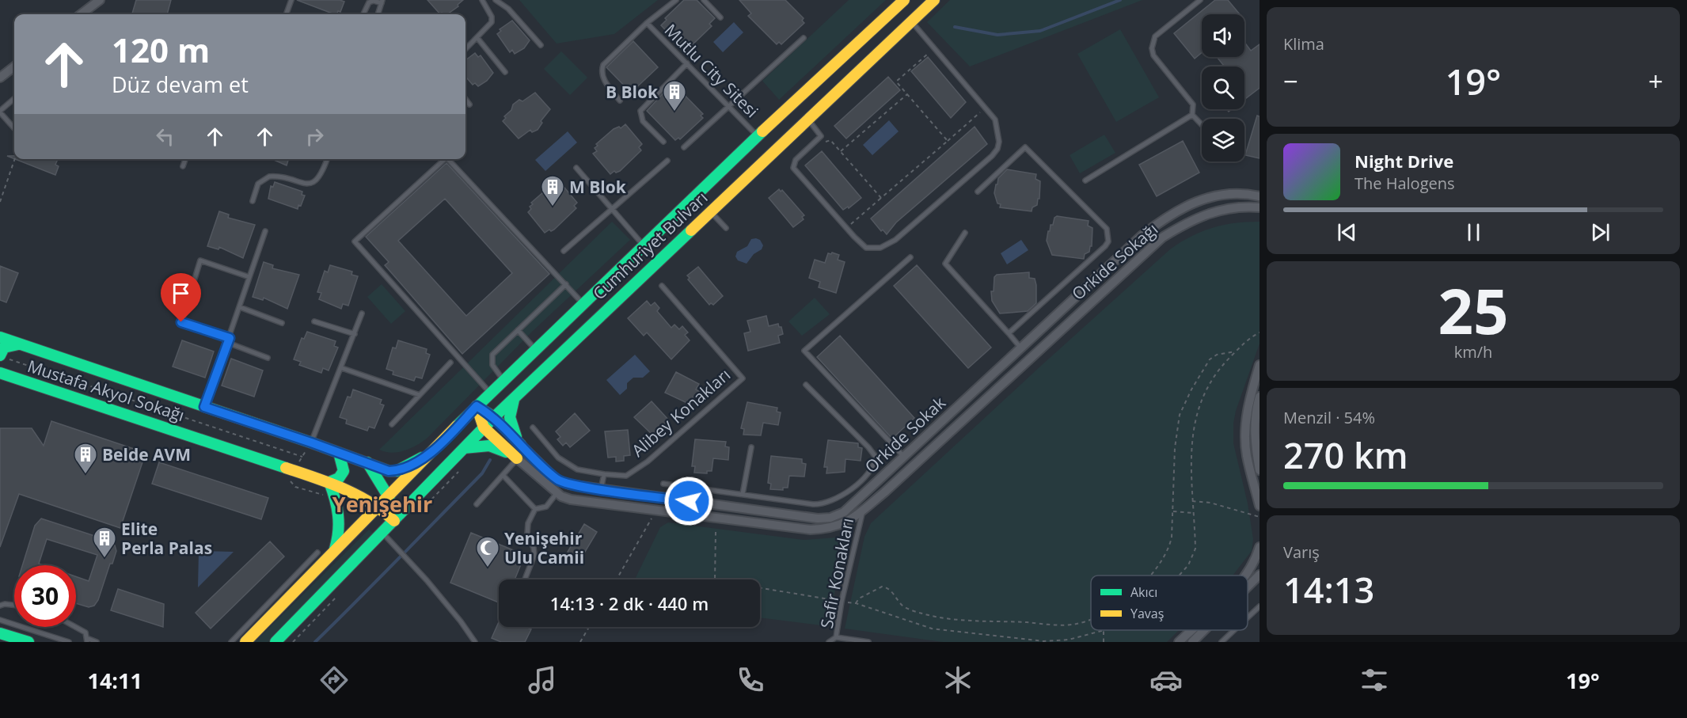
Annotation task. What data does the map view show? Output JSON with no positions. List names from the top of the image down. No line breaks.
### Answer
{"streets":{"street":["Cumhuriyet Bulvarı","Orkide Sokağı","Mustafa Akyol Sokağı","Orkide Sokak"],"lane":["Mutlu City Sitesi","Alibey Konakları","Safir Konakları"]},"crossings":[["Mutlu City Sitesi","Cumhuriyet Bulvarı"],["Cumhuriyet Bulvarı","Mustafa Akyol Sokağı"],["Orkide Sokağı","Safir Konakları"]],"districts":["Yenişehir"],"places":{"building":["B Blok","M Blok","Belde AVM","Elite Perla Palas"],"mosque":["Yenişehir Ulu Camii"]},"legend":["Akıcı","Yavaş"],"page":{"tile":["Klima",["25","km/h"],["Menzil · 54%","270 km"],["Varış","14:13"]],"turn":["120 m","Düz devam et"],"heat":["−","19°","+"],"song":["Night Drive","The Halogens"],"limit":"30","trip":"14:13 · 2 dk · 440 m","tabs":["14:11","19°"]}}
